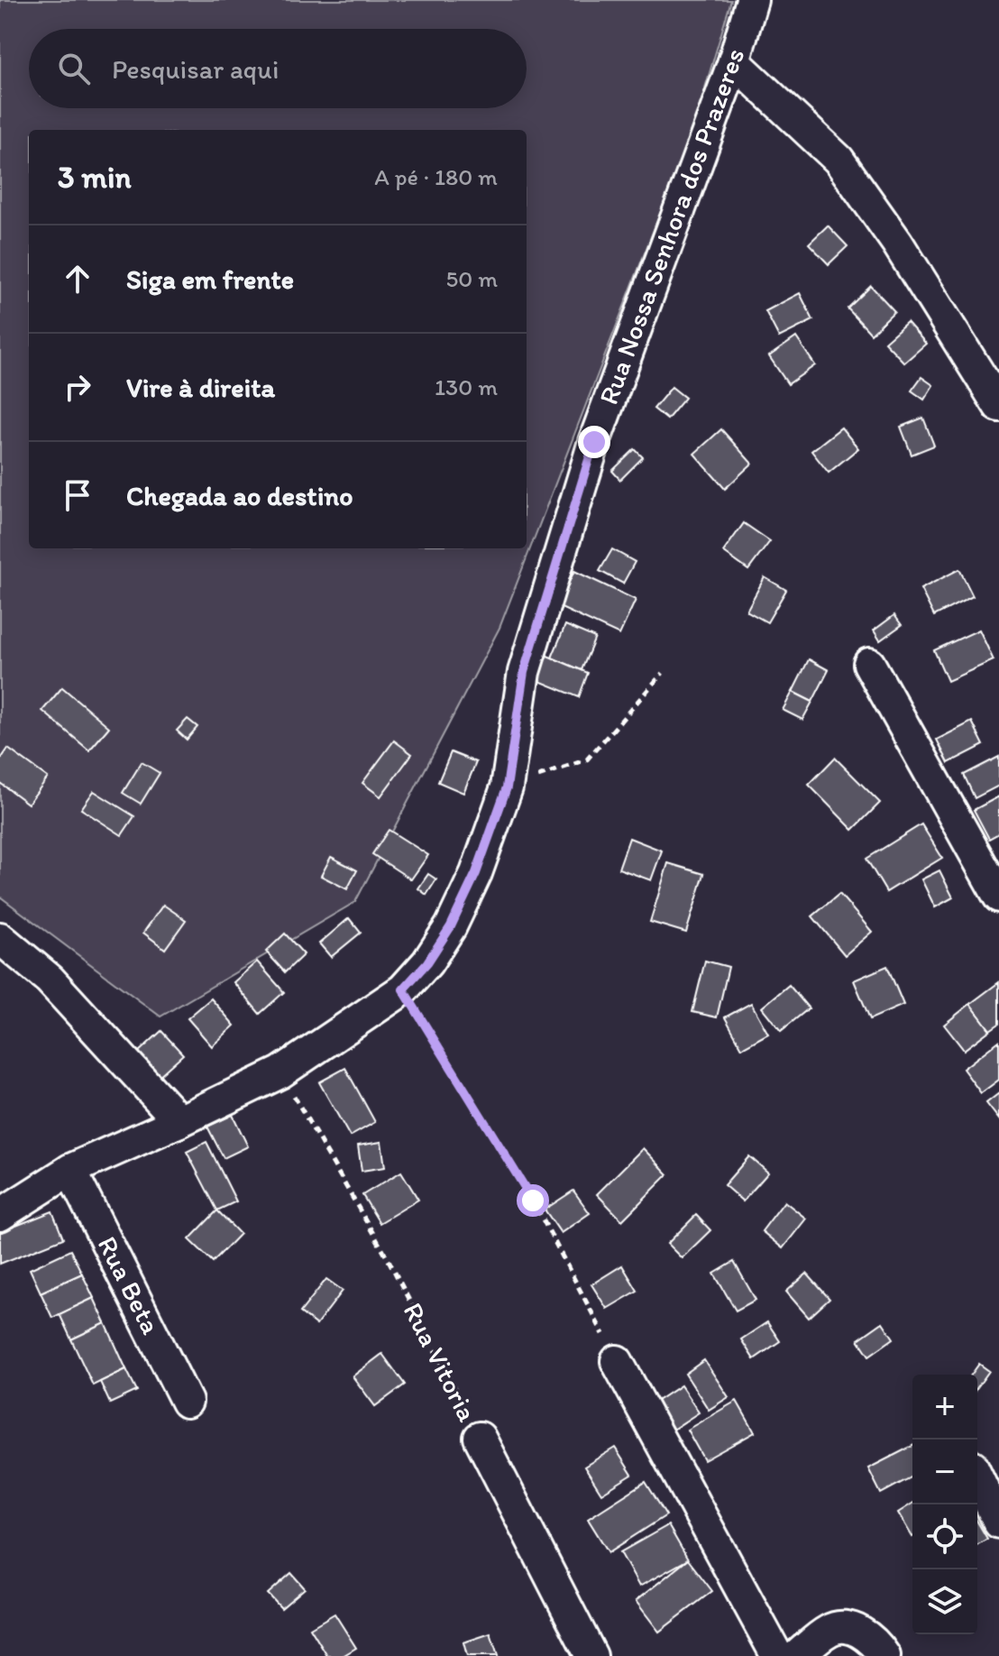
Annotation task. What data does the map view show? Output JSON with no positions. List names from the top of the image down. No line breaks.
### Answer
{"streets":{"street":["Rua Nossa Senhora dos Prazeres","Rua Beta","Rua Vitoria"]},"crossings":[["Rua Nossa Senhora dos Prazeres","Rua Beta"],["Rua Nossa Senhora dos Prazeres","Rua Vitoria"]],"page":{"search":"Pesquisar aqui","heading":["3 min","A pé · 180 m"],"list":[["Siga em frente","50 m"],["Vire à direita","130 m"],"Chegada ao destino"],"map_buttons":["+","−"]}}
